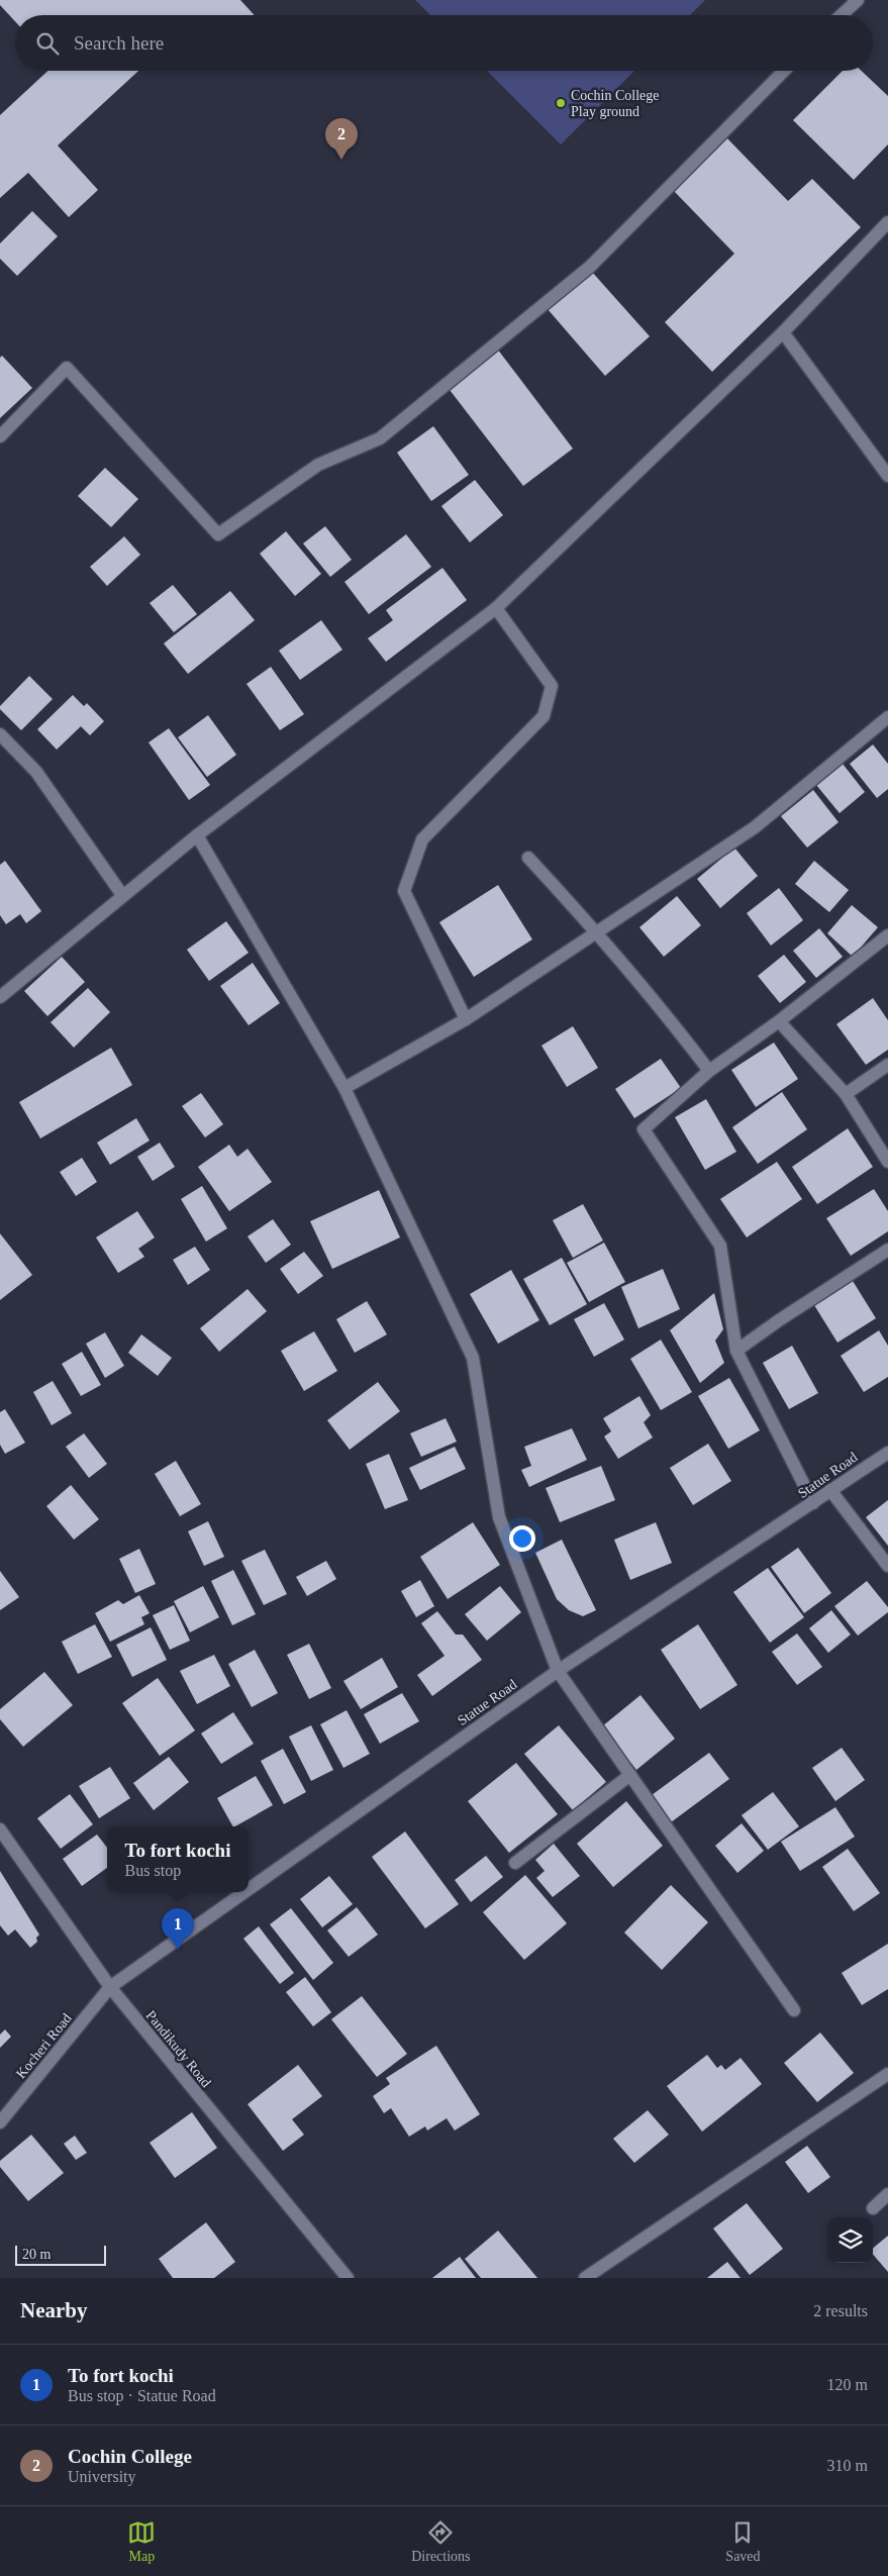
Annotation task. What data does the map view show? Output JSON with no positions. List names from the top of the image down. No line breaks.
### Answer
{"streets":{"street":["Statue Road","Kocheri Road","Pandikudy Road"]},"crossings":[["Statue Road","Kocheri Road"],["Statue Road","Pandikudy Road"],["Kocheri Road","Pandikudy Road"]],"places":["Cochin College Play ground"],"scale_bar":"20 m","page":{"search":"Search here","pins":["2","1"],"popup":["To fort kochi","Bus stop"],"scale":"20 m","heading":["Nearby","2 results"],"list":[{"mark":"1","name":"To fort kochi","note":"Bus stop · Statue Road","value":"120 m"},{"mark":"2","name":"Cochin College","note":"University","value":"310 m"}],"nav":["Map","Directions","Saved"]}}
